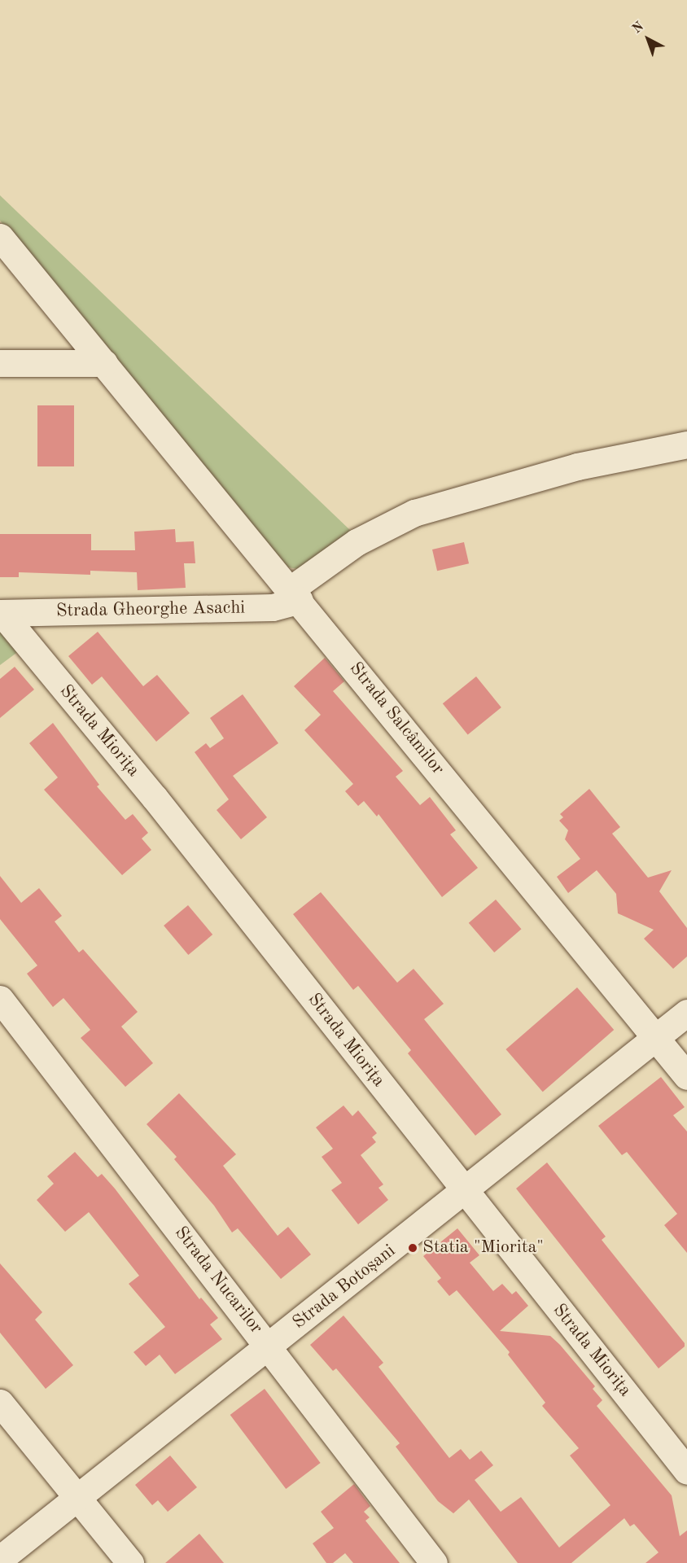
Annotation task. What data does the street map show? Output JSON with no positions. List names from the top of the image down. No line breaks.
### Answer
{"streets":{"street":["Strada Gheorghe Asachi","Strada Salcâmilor","Strada Miorița","Strada Nucarilor","Strada Botoșani"]},"crossings":[["Strada Gheorghe Asachi","Strada Salcâmilor"],["Strada Gheorghe Asachi","Strada Miorița"],["Strada Salcâmilor","Strada Botoșani"],["Strada Miorița","Strada Botoșani"],["Strada Nucarilor","Strada Botoșani"]],"places":["Statia \"Miorita\""],"north":"top left"}
